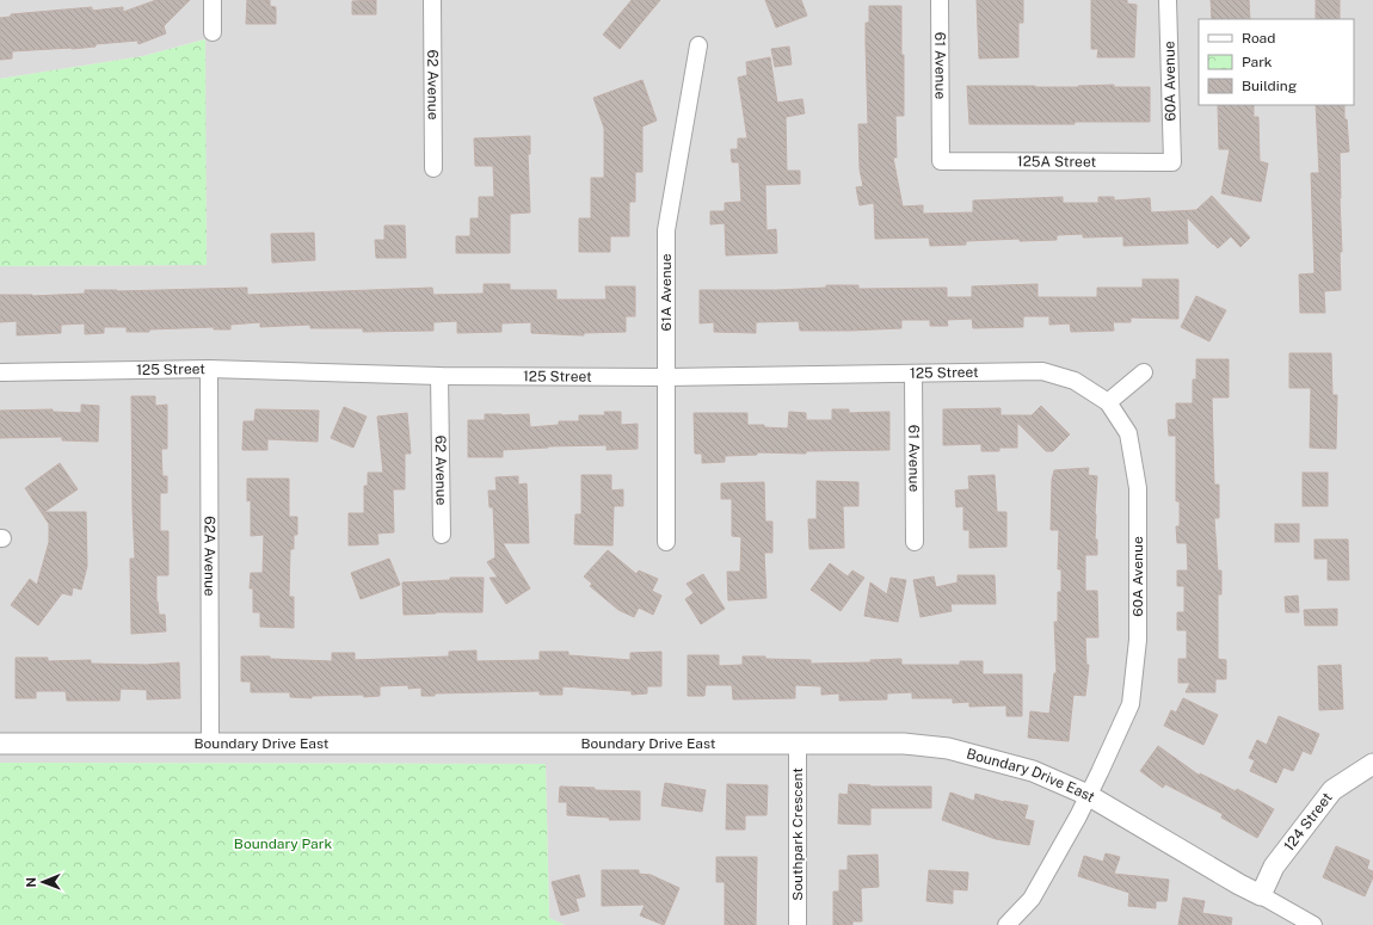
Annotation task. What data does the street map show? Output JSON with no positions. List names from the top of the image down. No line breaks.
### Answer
{"streets":{"street":["61 Avenue","60A Avenue","62 Avenue","125A Street","61A Avenue","125 Street","62A Avenue","Boundary Drive East","124 Street","Southpark Crescent"]},"crossings":[["61 Avenue","125A Street"],["61 Avenue","125 Street"],["60A Avenue","125A Street"],["60A Avenue","125 Street"],["60A Avenue","Boundary Drive East"],["62 Avenue","125 Street"],["61A Avenue","125 Street"],["125 Street","62A Avenue"],["62A Avenue","Boundary Drive East"],["Boundary Drive East","124 Street"],["Boundary Drive East","Southpark Crescent"]],"parks":["Boundary Park"],"legend":["Road","Park","Building"],"north":"left"}
